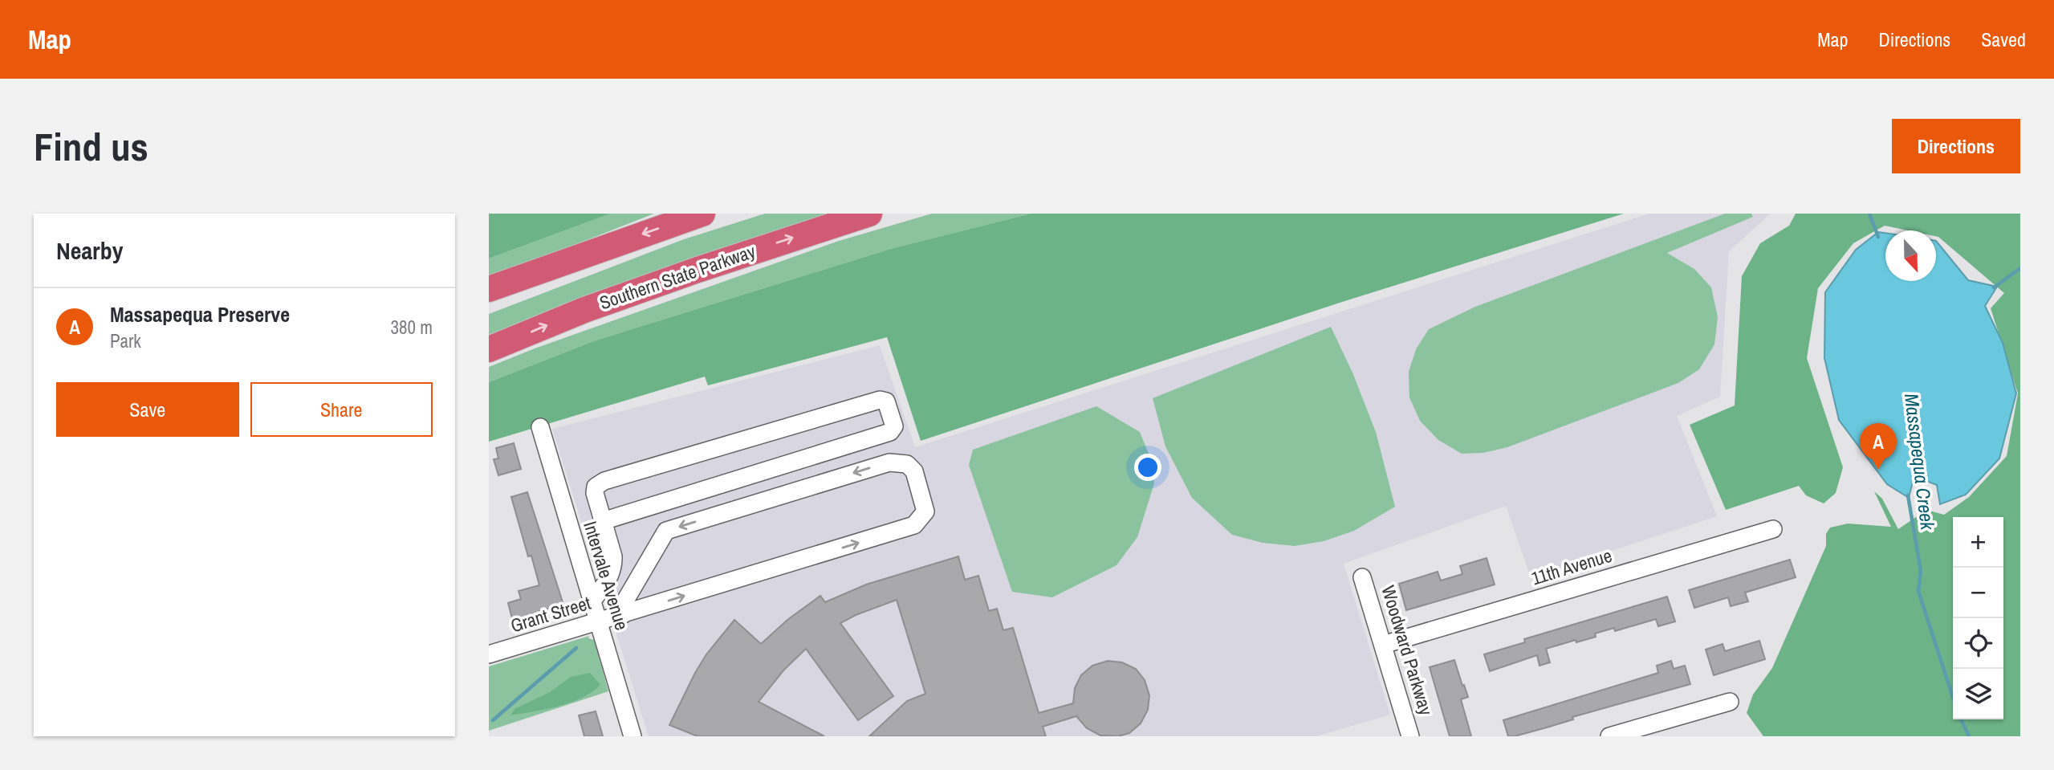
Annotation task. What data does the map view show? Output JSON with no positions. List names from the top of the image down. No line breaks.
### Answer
{"streets":{"highway":["Southern State Parkway"],"street":["11th Avenue","Intervale Avenue","Grant Street","Woodward Parkway"]},"crossings":[["11th Avenue","Woodward Parkway"],["Intervale Avenue","Grant Street"]],"water":["Massapequa Creek"],"north":"bottom","page":{"header":"Map","nav":["Map","Directions","Saved"],"buttons":["Directions",["Save","Share"]],"title":"Find us","heading":"Nearby","list":[{"mark":"A","name":"Massapequa Preserve","note":"Park","value":"380 m"}],"pins":"A","map_buttons":["+","−"]}}
